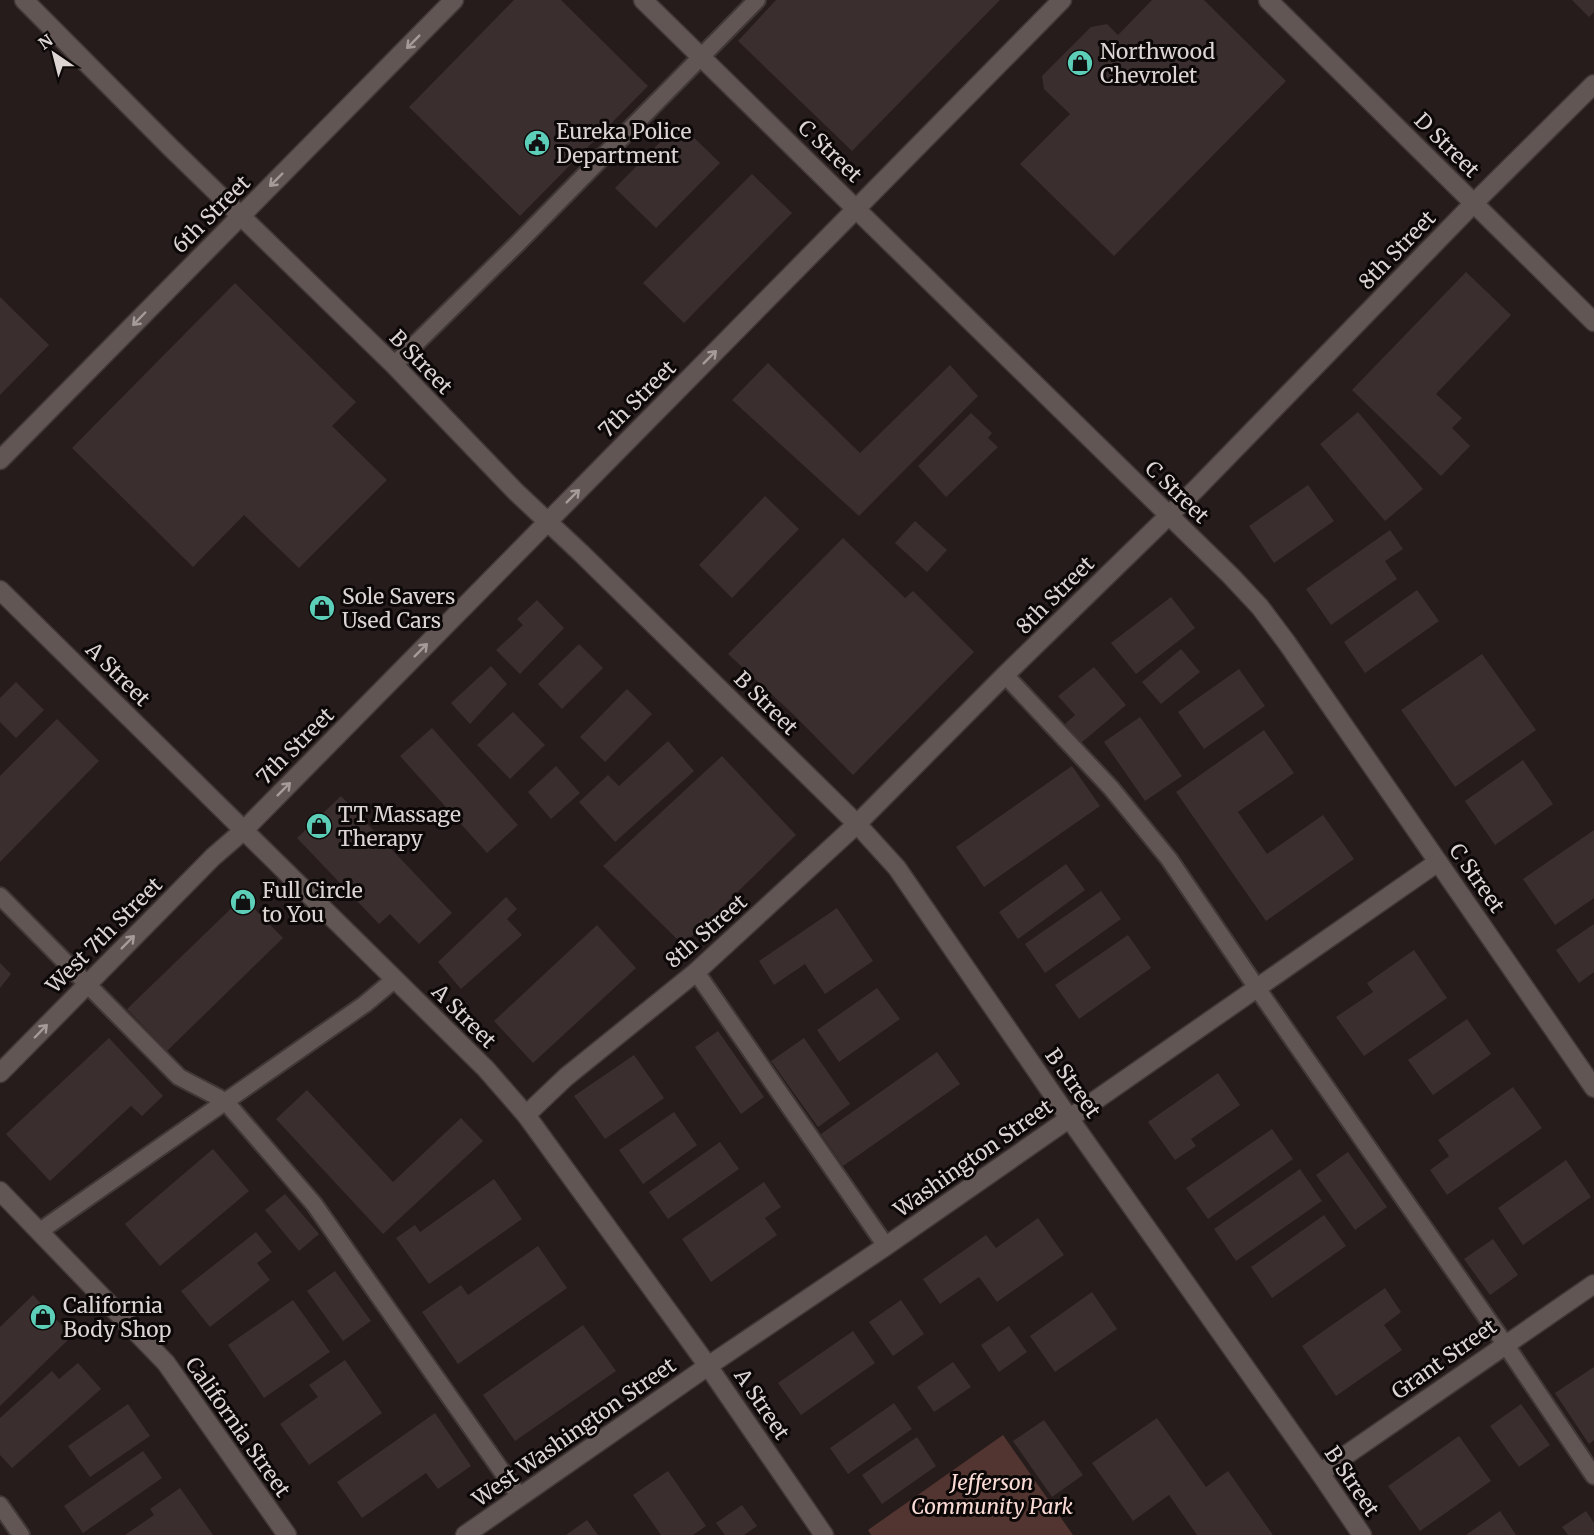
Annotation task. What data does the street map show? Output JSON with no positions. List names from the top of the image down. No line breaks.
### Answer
{"streets":{"street":["D Street","C Street","6th Street","8th Street","B Street","7th Street","A Street","West 7th Street","Washington Street","Grant Street","California Street","West Washington Street"]},"crossings":[["D Street","8th Street"],["C Street","8th Street"],["C Street","7th Street"],["C Street","Washington Street"],["6th Street","B Street"],["8th Street","B Street"],["8th Street","A Street"],["B Street","7th Street"],["B Street","Washington Street"],["B Street","Grant Street"],["7th Street","A Street"],["7th Street","West 7th Street"],["A Street","West 7th Street"],["A Street","Washington Street"],["A Street","West Washington Street"],["Washington Street","West Washington Street"]],"one_way":["6th Street","7th Street","West 7th Street"],"parks":["Jefferson Community Park"],"places":{"shop":["Northwood Chevrolet","Sole Savers Used Cars","TT Massage Therapy","Full Circle to You","California Body Shop"],"public building":["Eureka Police Department"]},"north":"top left"}
